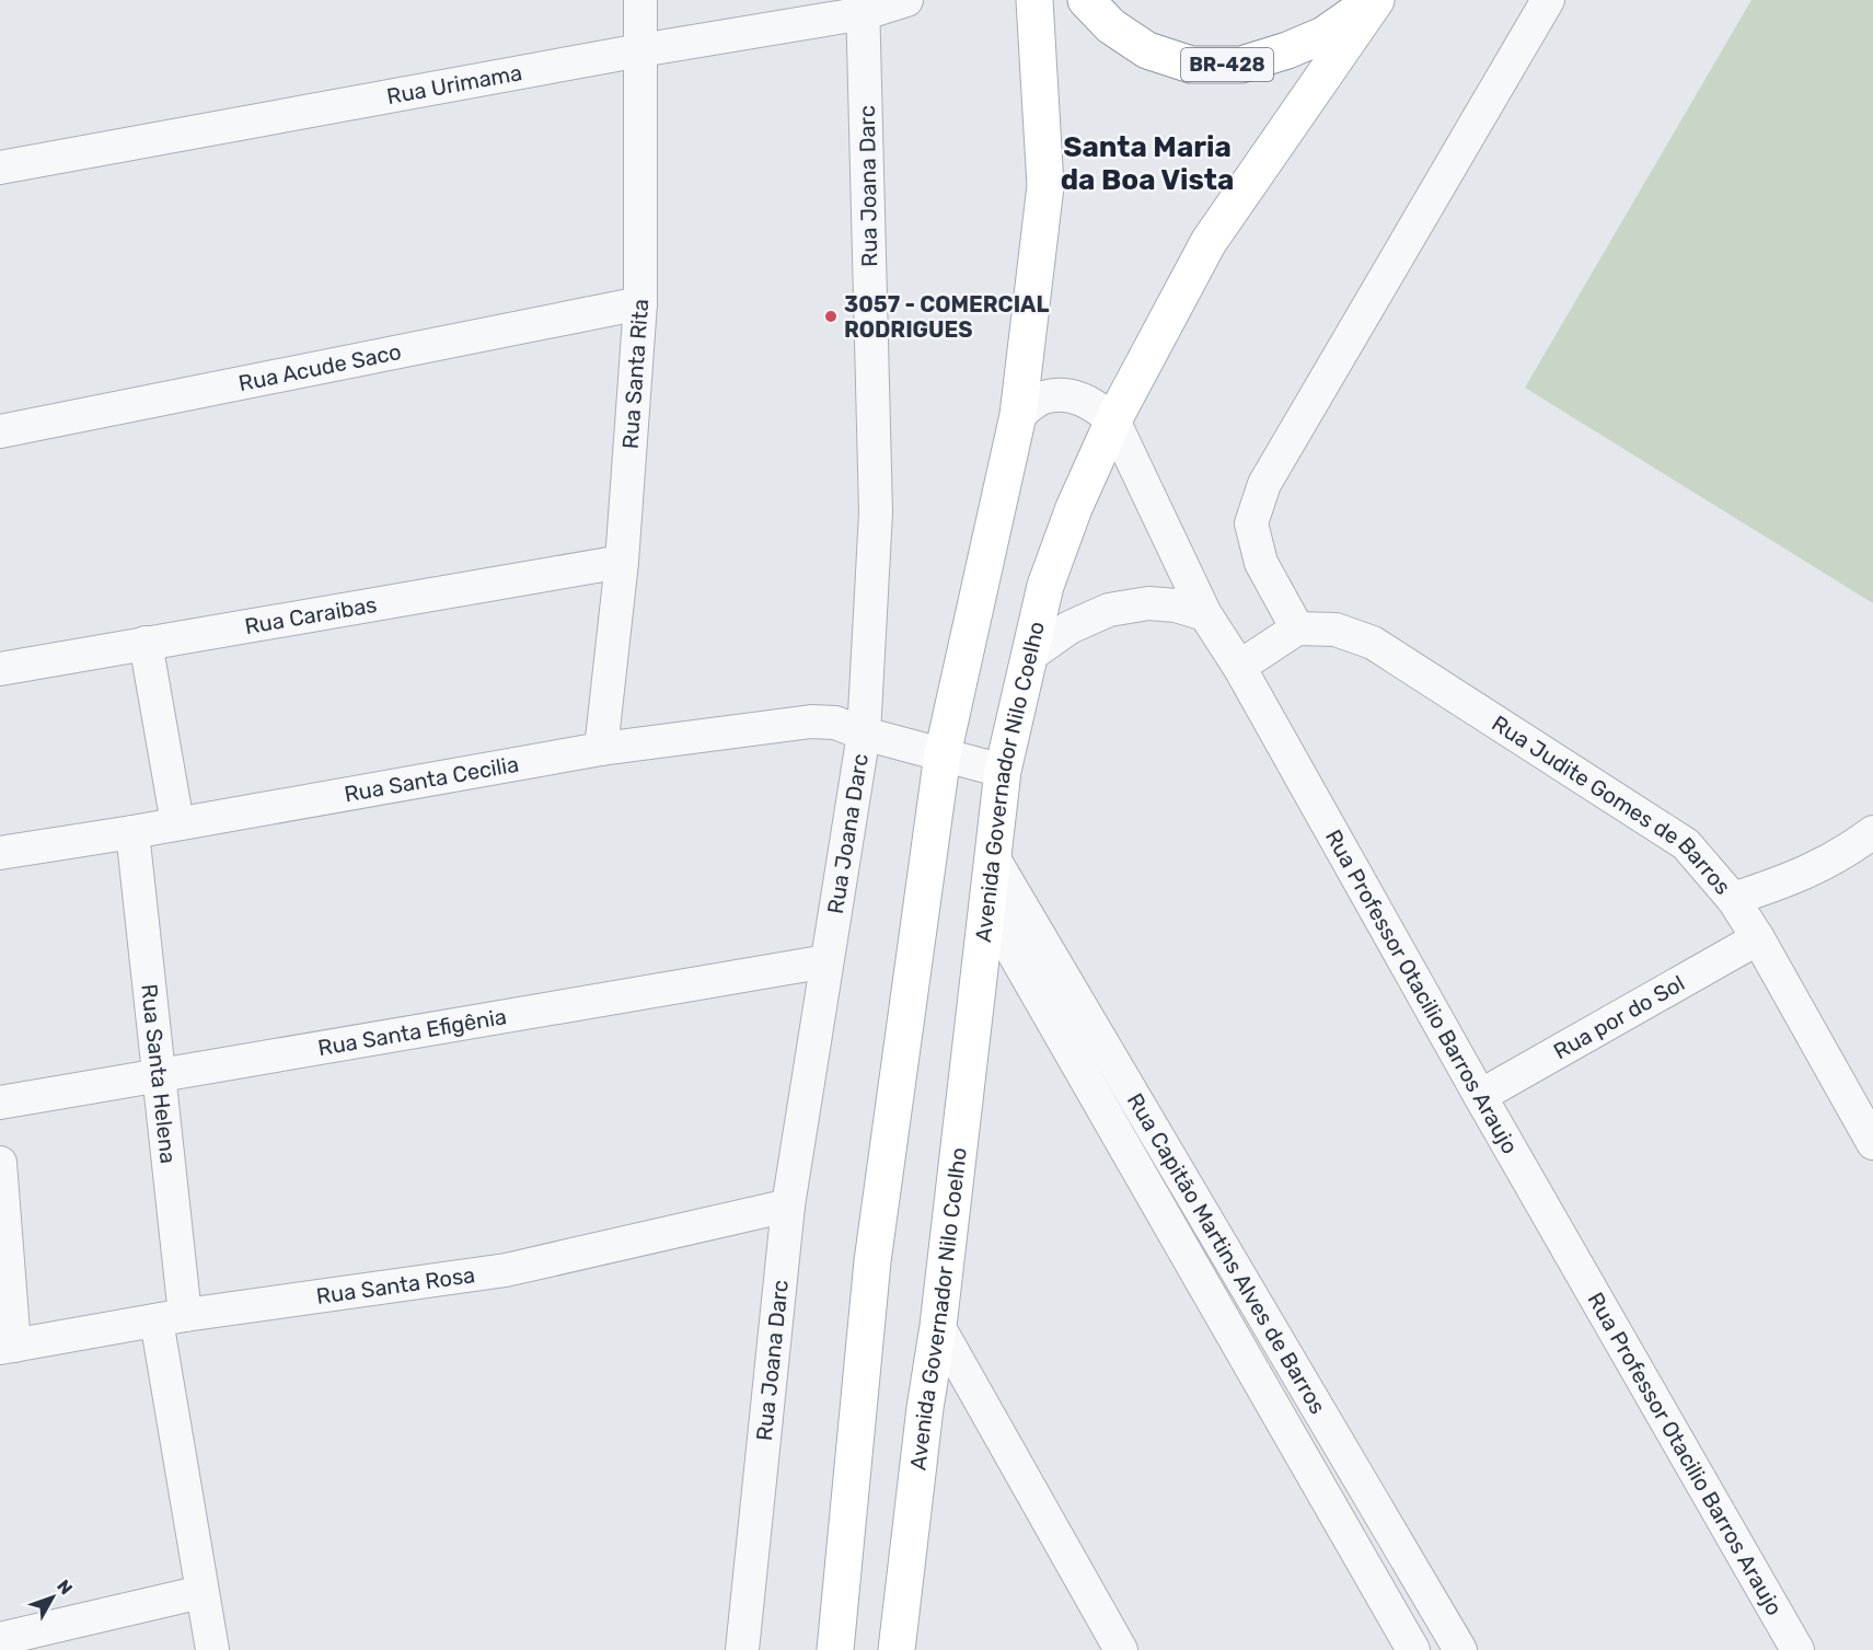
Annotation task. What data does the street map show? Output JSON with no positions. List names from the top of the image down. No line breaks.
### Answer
{"streets":{"main road":["BR-428","Avenida Governador Nilo Coelho"],"street":["Rua Urimama","Rua Joana Darc","Rua Acude Saco","Rua Santa Rita","Rua Caraibas","Rua Santa Cecilia","Rua Judite Gomes de Barros","Rua Professor Otacilio Barros Araujo","Rua por do Sol","Rua Santa Efigênia","Rua Santa Helena","Rua Capitão Martins Alves de Barros","Rua Santa Rosa"]},"crossings":[["BR-428","Avenida Governador Nilo Coelho"],["Rua Urimama","Rua Joana Darc"],["Rua Urimama","Rua Santa Rita"],["Rua Joana Darc","Rua Santa Cecilia"],["Rua Joana Darc","Rua Santa Efigênia"],["Rua Joana Darc","Rua Santa Rosa"],["Rua Acude Saco","Rua Santa Rita"],["Rua Santa Rita","Rua Caraibas"],["Rua Santa Rita","Rua Santa Cecilia"],["Rua Santa Cecilia","Avenida Governador Nilo Coelho"],["Rua Santa Cecilia","Rua Santa Helena"],["Avenida Governador Nilo Coelho","Rua Professor Otacilio Barros Araujo"],["Avenida Governador Nilo Coelho","Rua Capitão Martins Alves de Barros"],["Rua Judite Gomes de Barros","Rua por do Sol"],["Rua Professor Otacilio Barros Araujo","Rua por do Sol"],["Rua Santa Efigênia","Rua Santa Helena"],["Rua Santa Helena","Rua Santa Rosa"]],"districts":["Santa Maria da Boa Vista"],"places":["3057 - COMERCIAL RODRIGUES"],"north":"top right"}
